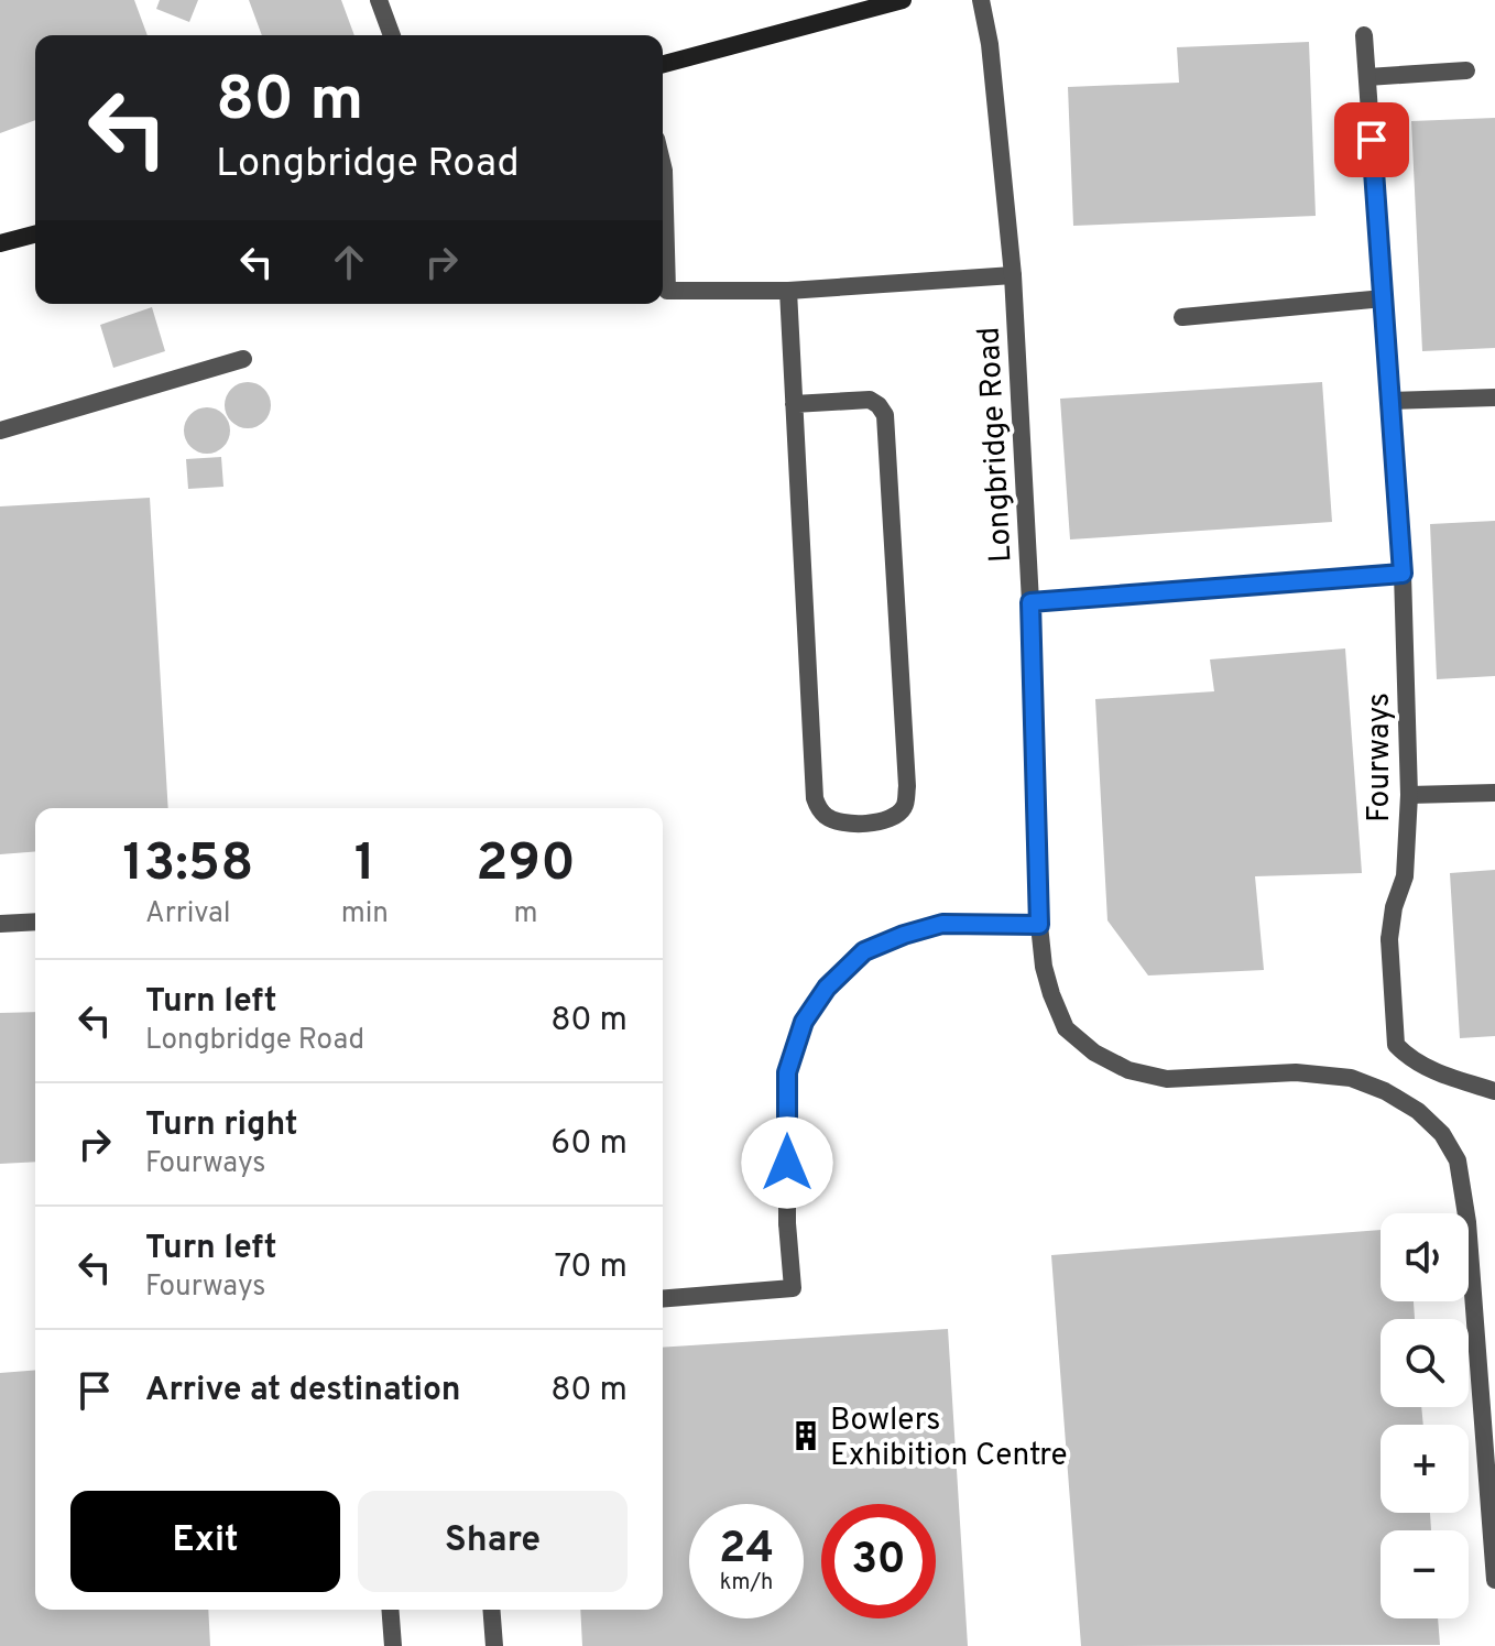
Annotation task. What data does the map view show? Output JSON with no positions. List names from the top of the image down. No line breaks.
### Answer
{"streets":{"street":["Longbridge Road","Fourways"]},"places":{"building":["Bowlers Exhibition Centre"]},"page":{"turn":["80 m","Longbridge Road"],"eta":["13:58","Arrival","1","min","290","m"],"list":[{"name":"Turn left","note":"Longbridge Road","value":"80 m"},{"name":"Turn right","note":"Fourways","value":"60 m"},{"name":"Turn left","note":"Fourways","value":"70 m"},{"name":"Arrive at destination","value":"80 m"}],"map_buttons":["+","−"],"buttons":["Exit","Share"],"speed":"24 km/h","limit":"30"}}
